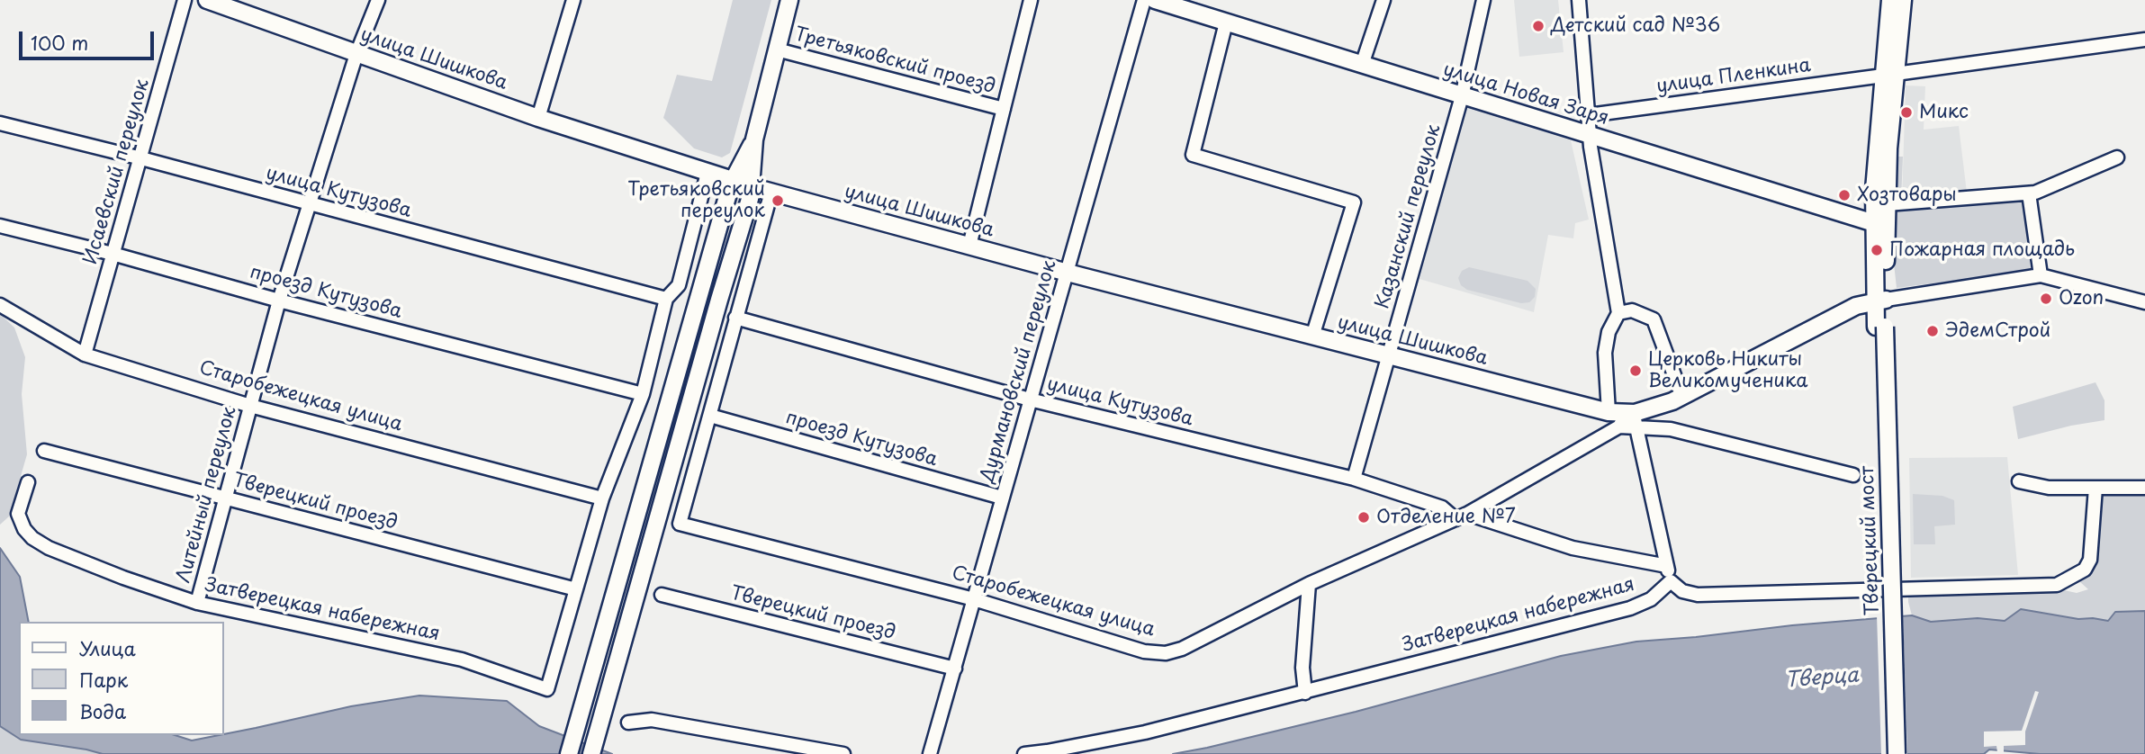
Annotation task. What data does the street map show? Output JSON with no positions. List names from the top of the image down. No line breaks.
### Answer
{"streets":{"main road":["улица Шишкова","улица Новая Заря","Старобежецкая улица","Тверецкий мост"],"street":["Третьяковский проезд","улица Пленкина","Исаевский переулок","улица Кутузова","Казанский переулок","проезд Кутузова","Дурмановский переулок","Литейный переулок","Тверецкий проезд","Затверецкая набережная"]},"crossings":[["улица Шишкова","Казанский переулок"],["улица Шишкова","Дурмановский переулок"],["улица Шишкова","Старобежецкая улица"],["улица Шишкова","Литейный переулок"],["улица Новая Заря","Казанский переулок"],["Исаевский переулок","улица Кутузова"],["Исаевский переулок","проезд Кутузова"],["Исаевский переулок","Старобежецкая улица"],["улица Кутузова","Казанский переулок"],["улица Кутузова","Дурмановский переулок"],["улица Кутузова","Старобежецкая улица"],["улица Кутузова","Литейный переулок"],["проезд Кутузова","Дурмановский переулок"],["проезд Кутузова","Старобежецкая улица"],["проезд Кутузова","Литейный переулок"],["Дурмановский переулок","Старобежецкая улица"],["Дурмановский переулок","Тверецкий проезд"],["Старобежецкая улица","Литейный переулок"],["Литейный переулок","Тверецкий проезд"],["Литейный переулок","Затверецкая набережная"],["Тверецкий проезд","Затверецкая набережная"]],"water":["Тверца"],"places":["Детский сад №36","Микс","Хозтовары","Третьяковский переулок","Пожарная площадь","Ozon","ЭдемСтрой","Церковь Никиты Великомученика","Отделение №7"],"legend":["Улица","Парк","Вода"],"scale_bar":"100 m"}
